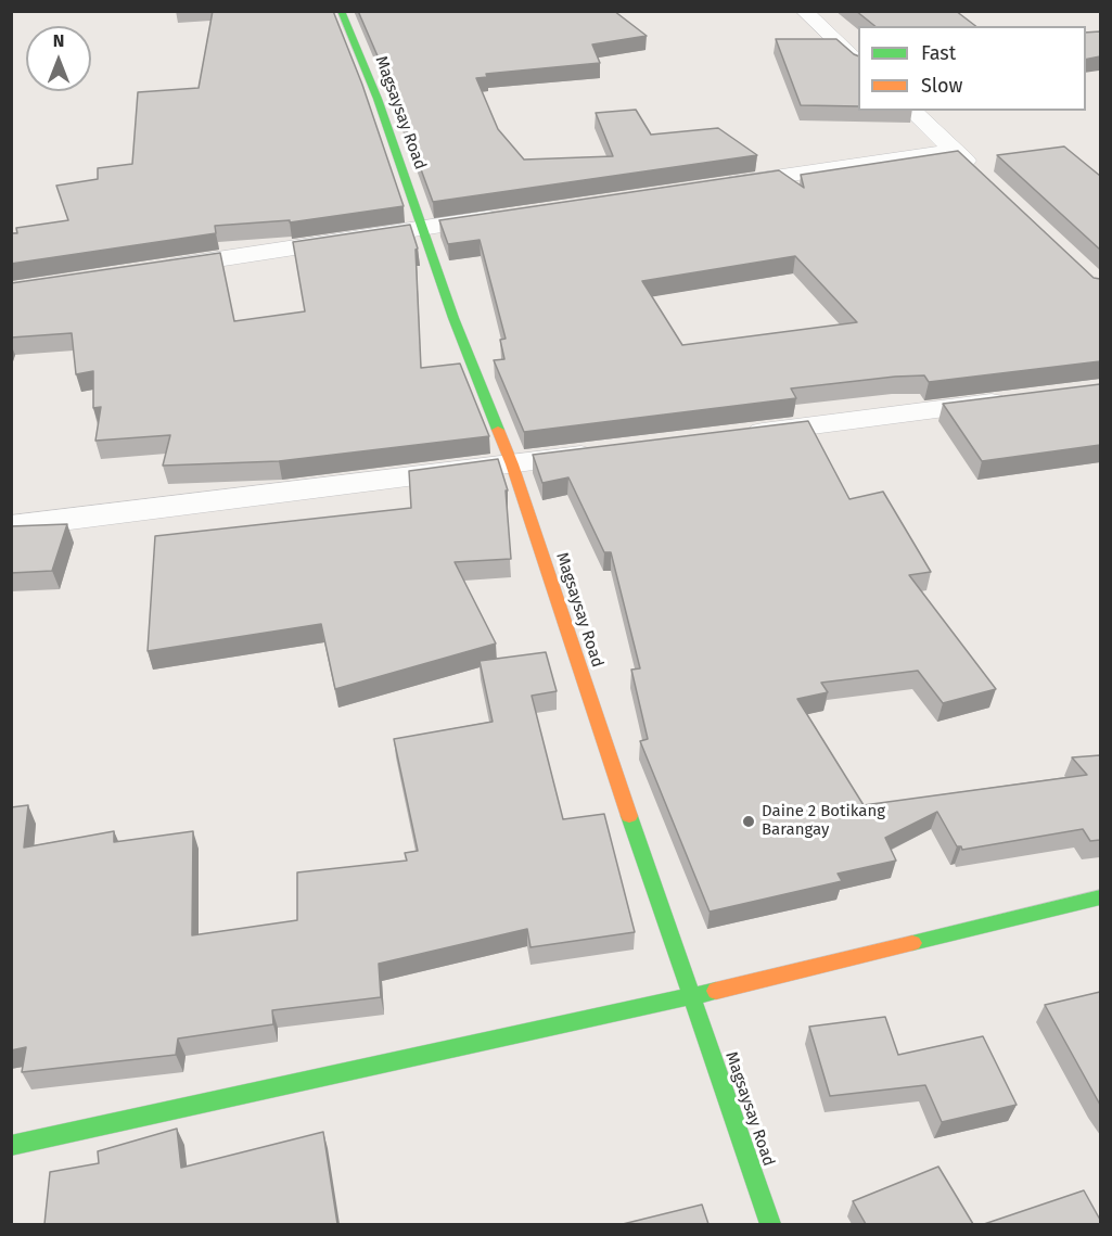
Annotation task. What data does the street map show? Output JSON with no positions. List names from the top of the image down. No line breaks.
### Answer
{"streets":{"street":["Magsaysay Road"]},"places":["Daine 2 Botikang Barangay"],"legend":["Fast","Slow"],"north":"top"}
